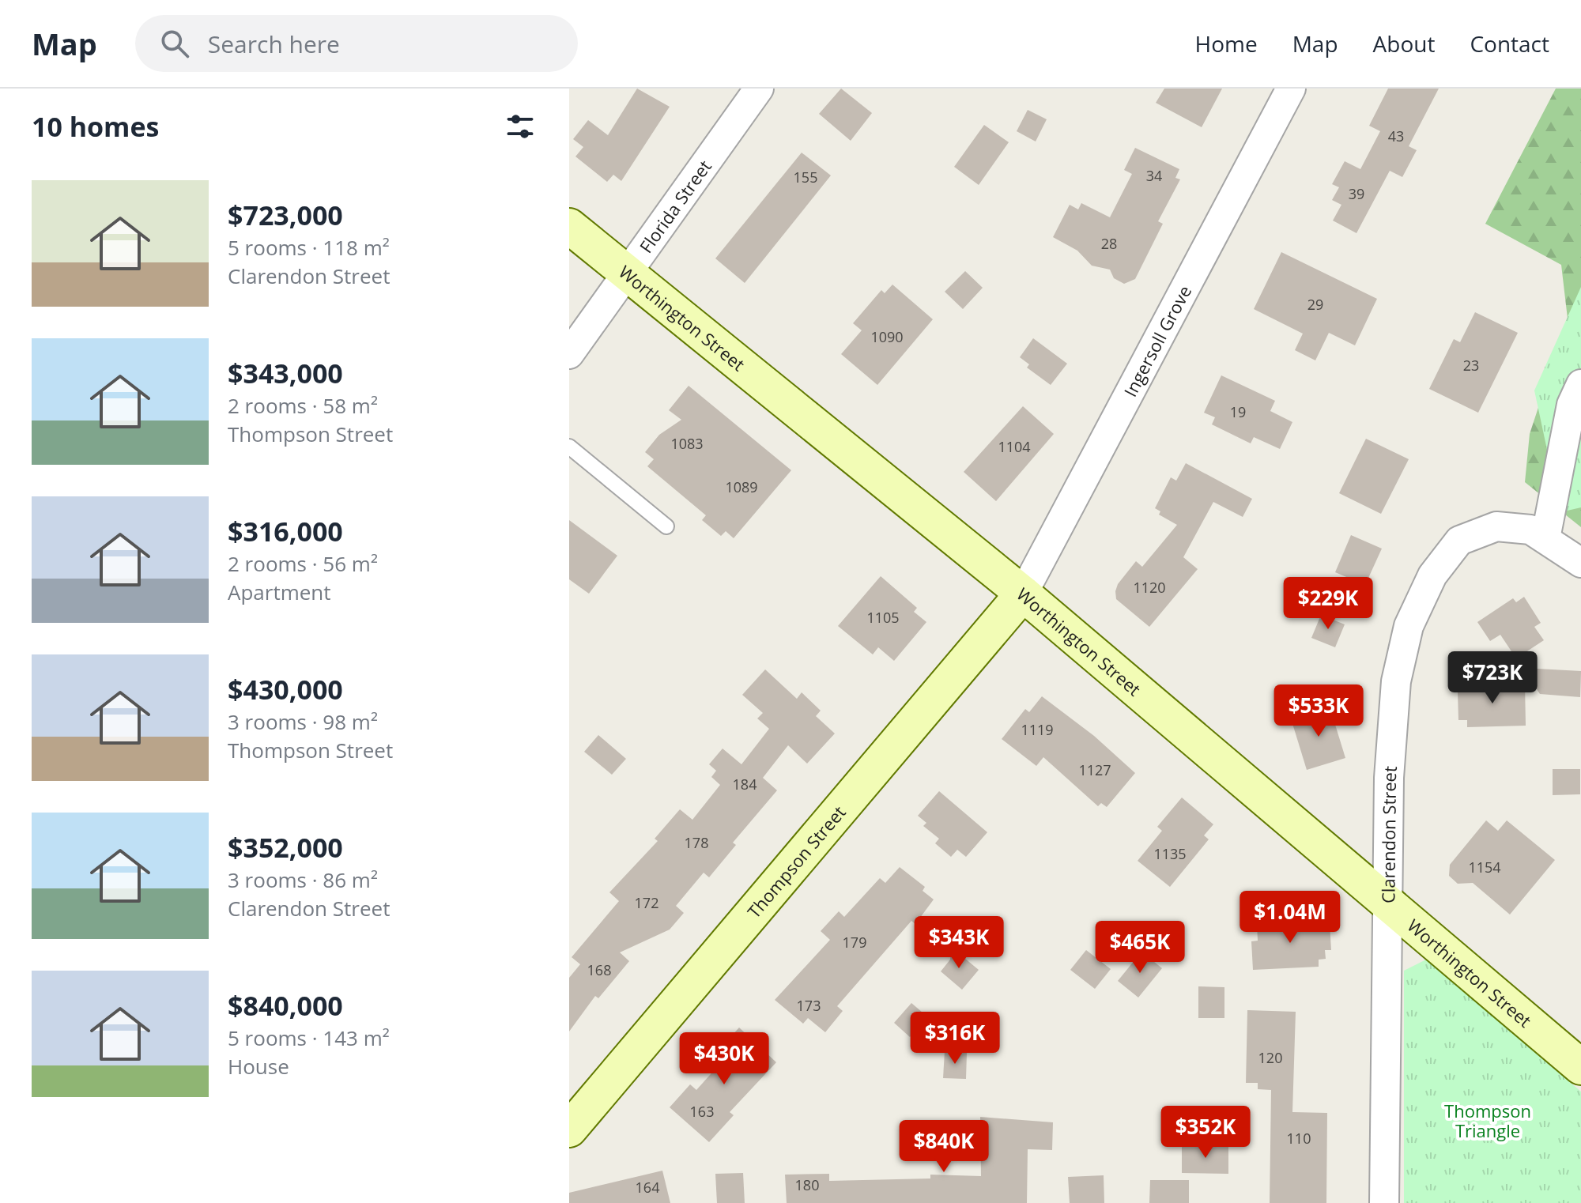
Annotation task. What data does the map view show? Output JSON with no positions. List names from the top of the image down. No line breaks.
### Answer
{"streets":{"main road":["Worthington Street","Thompson Street"],"street":["Florida Street","Ingersoll Grove","Clarendon Street"]},"crossings":[["Florida Street","Worthington Street"],["Worthington Street","Ingersoll Grove"],["Worthington Street","Clarendon Street"],["Worthington Street","Thompson Street"],["Ingersoll Grove","Thompson Street"]],"parks":["Thompson Triangle"],"house_numbers":["43","34","155","39","28","29","1090","23","19","1083","1104","1089","1120","1105","1119","1127","184","178","1135","1154","172","179","168","173","120","163","110","180","164"],"page":{"header":"Map","search":"Search here","nav":["Home","Map","About","Contact"],"heading":"10 homes","list":[{"name":"$723,000","note":"5 rooms · 118 m² · Clarendon Street"},{"name":"$343,000","note":"2 rooms · 58 m² · Thompson Street"},{"name":"$316,000","note":"2 rooms · 56 m² · Apartment"},{"name":"$430,000","note":"3 rooms · 98 m² · Thompson Street"},{"name":"$352,000","note":"3 rooms · 86 m² · Clarendon Street"},{"name":"$840,000","note":"5 rooms · 143 m² · House"}],"price":["$229K","$723K","$533K","$1.04M","$343K","$465K","$316K","$430K","$352K","$840K"]}}
